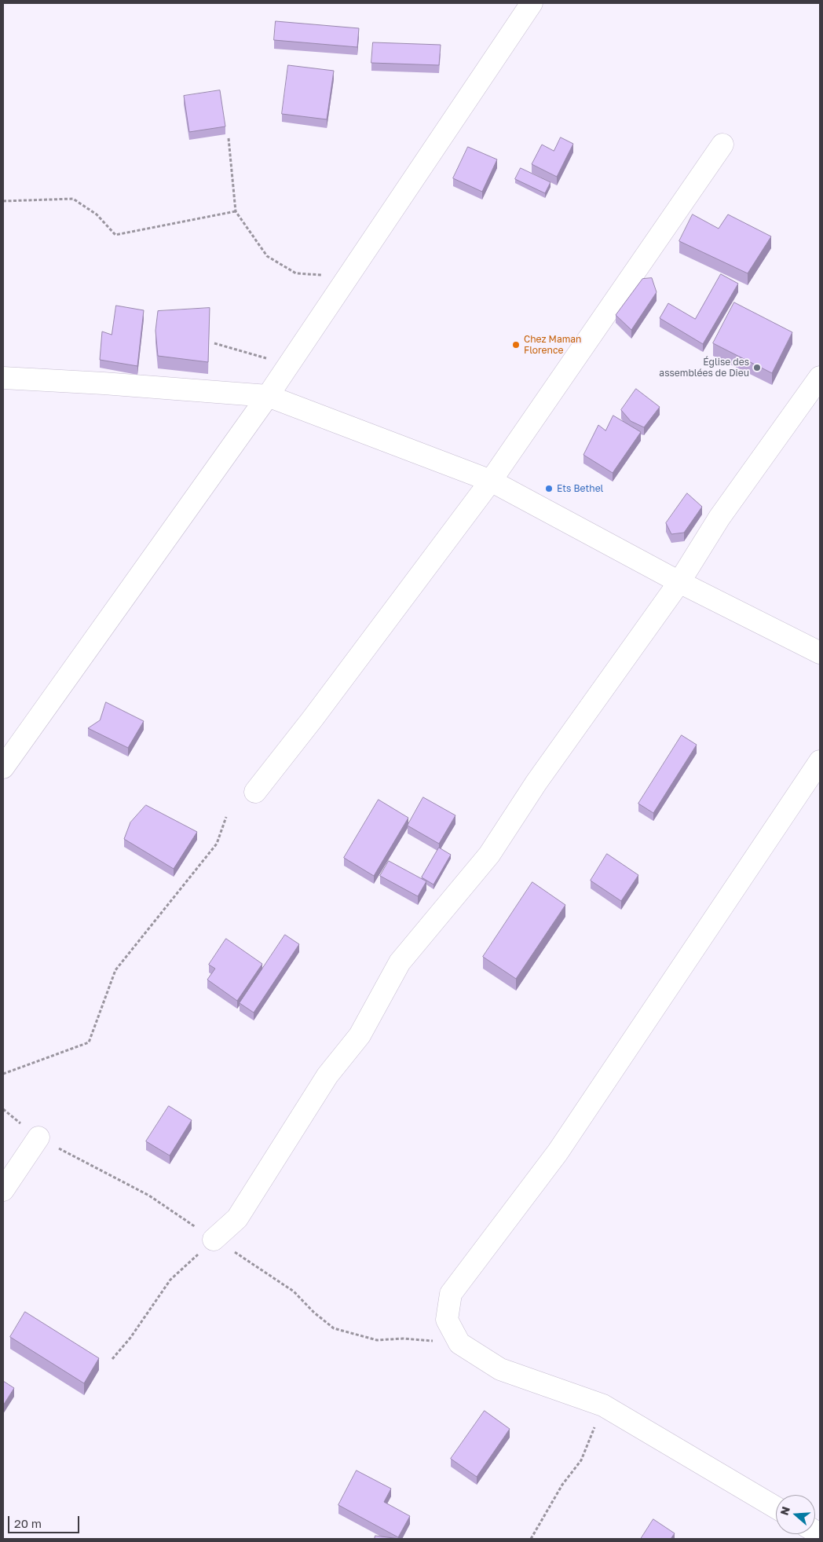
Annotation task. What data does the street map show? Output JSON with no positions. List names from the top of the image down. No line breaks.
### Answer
{"places":["Chez Maman Florence","Église des assemblées de Dieu","Ets Bethel"],"scale_bar":"20 m","north":"left"}
